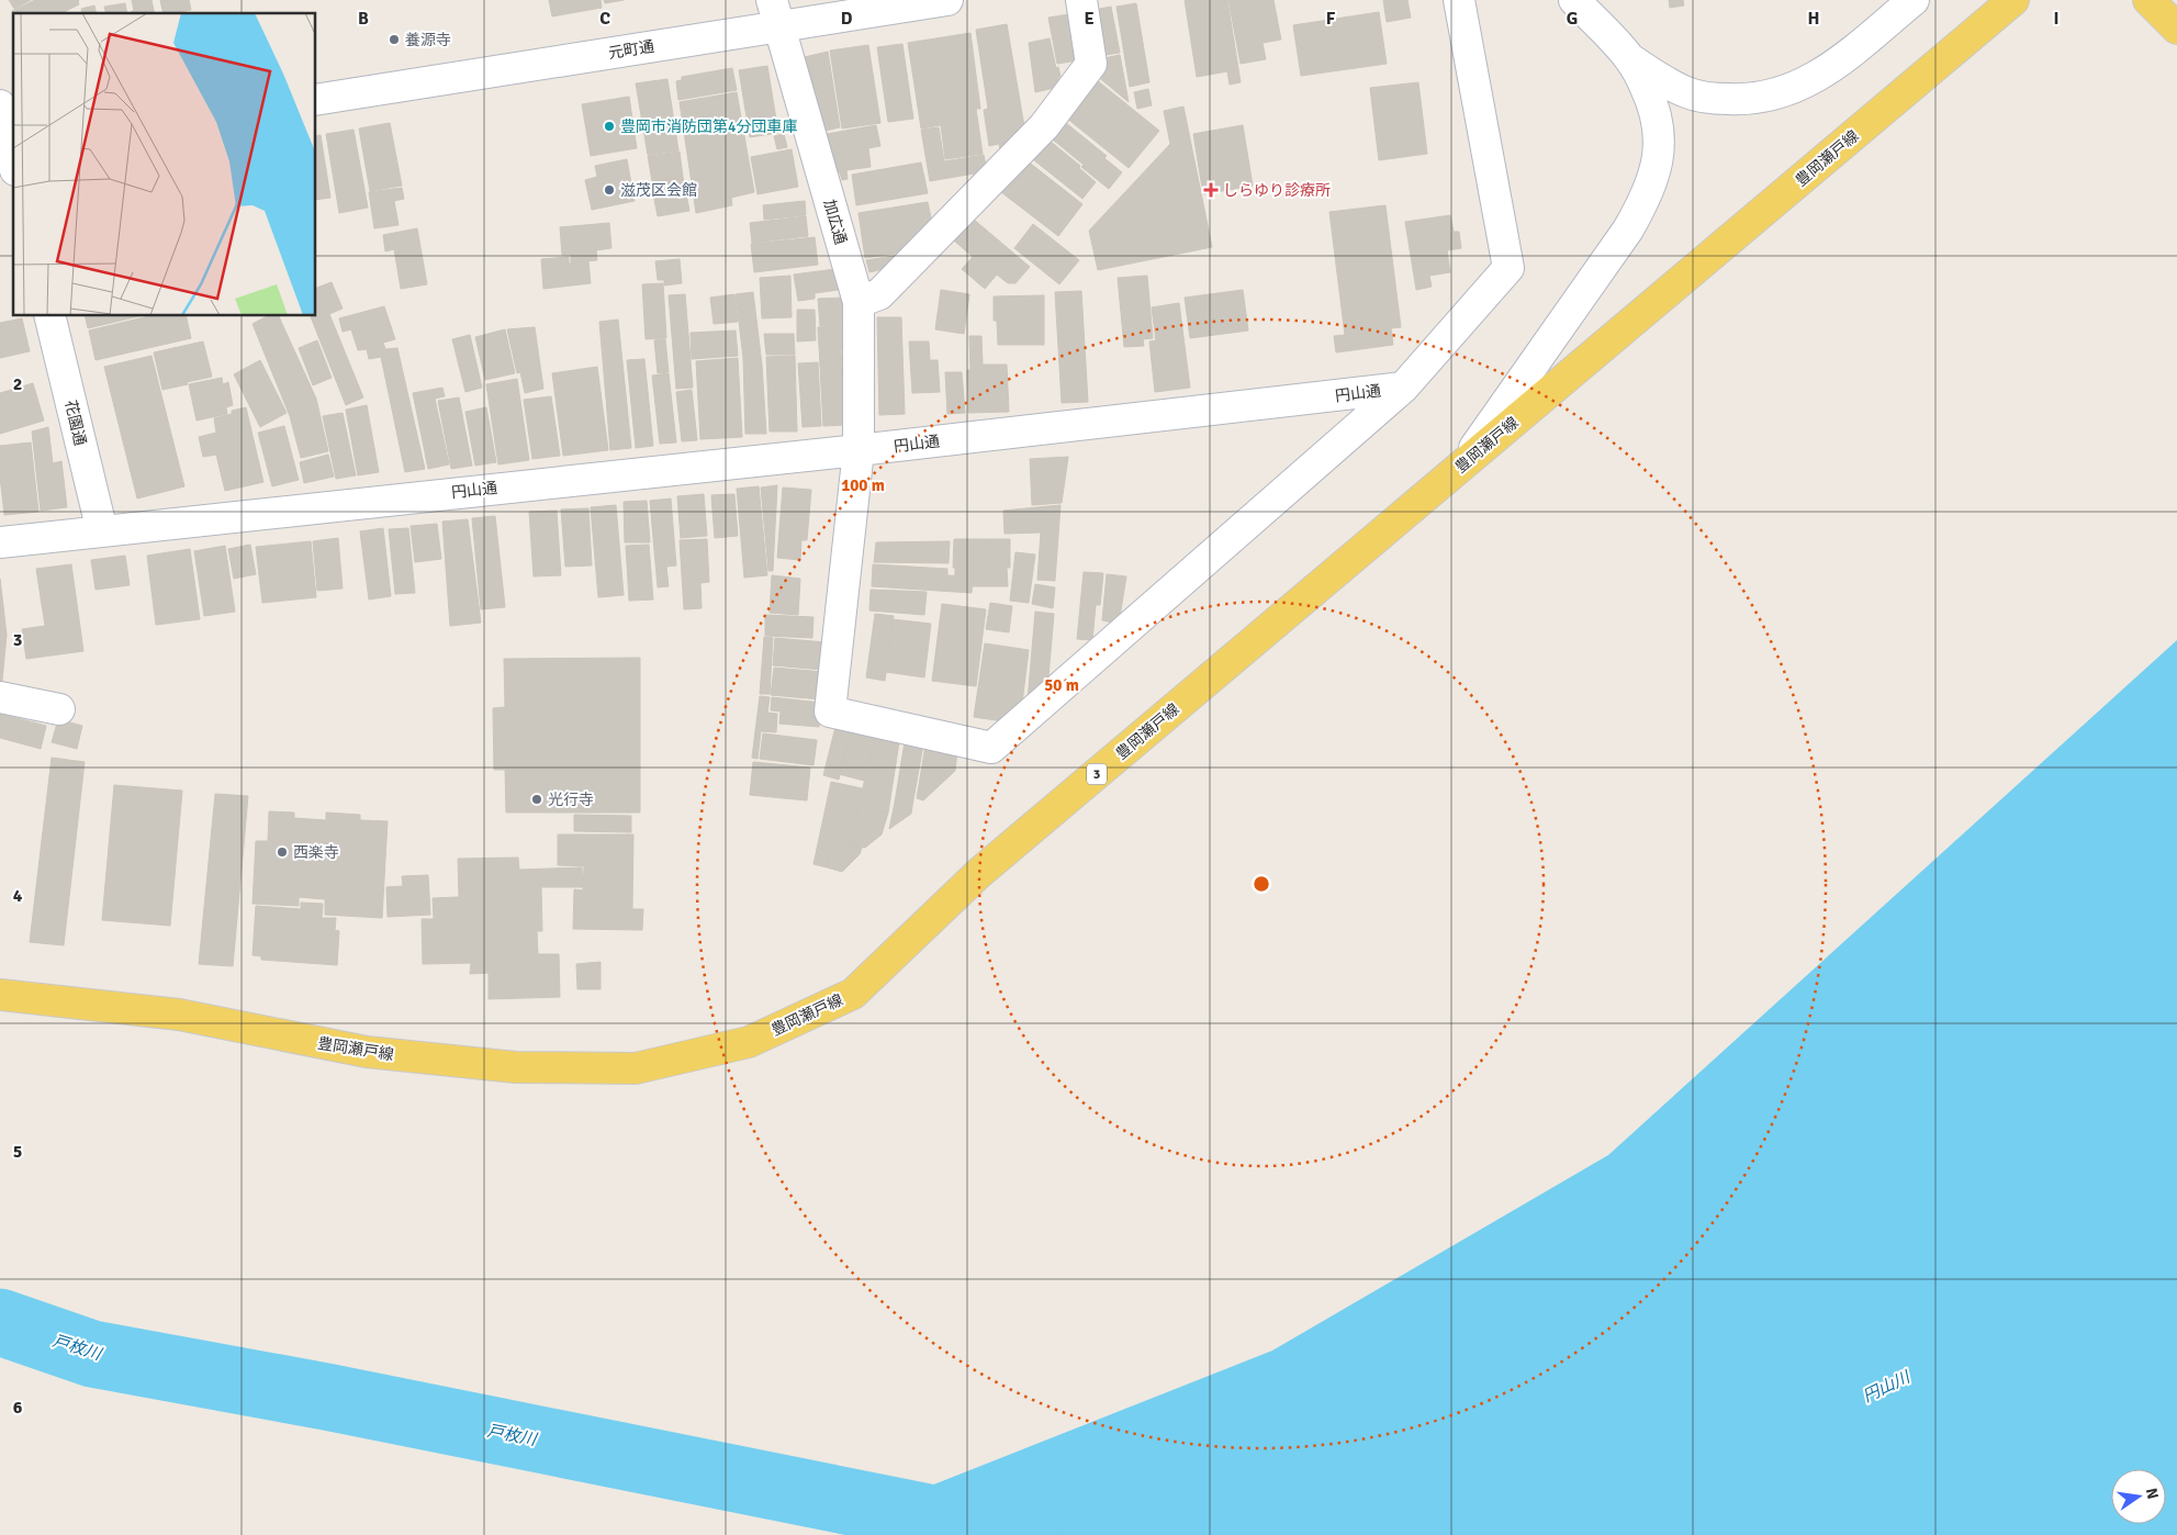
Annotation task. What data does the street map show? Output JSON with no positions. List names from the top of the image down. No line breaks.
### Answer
{"streets":{"main road":["豊岡瀬戸線","3"],"street":["元町通","加広通","円山通","花園通"]},"crossings":[["元町通","加広通"],["加広通","円山通"],["円山通","花園通"]],"water":["戸枚川","円山川"],"places":{"other":["養源寺","豊岡市消防団第4分団車庫","滋茂区会館","光行寺","西楽寺"],"health":["しらゆり診療所"]},"north":"right","grid":{"columns":["B","C","D","E","F","G","H","I"],"rows":["2","3","4","5","6"]},"rings":["100 m","50 m"]}
